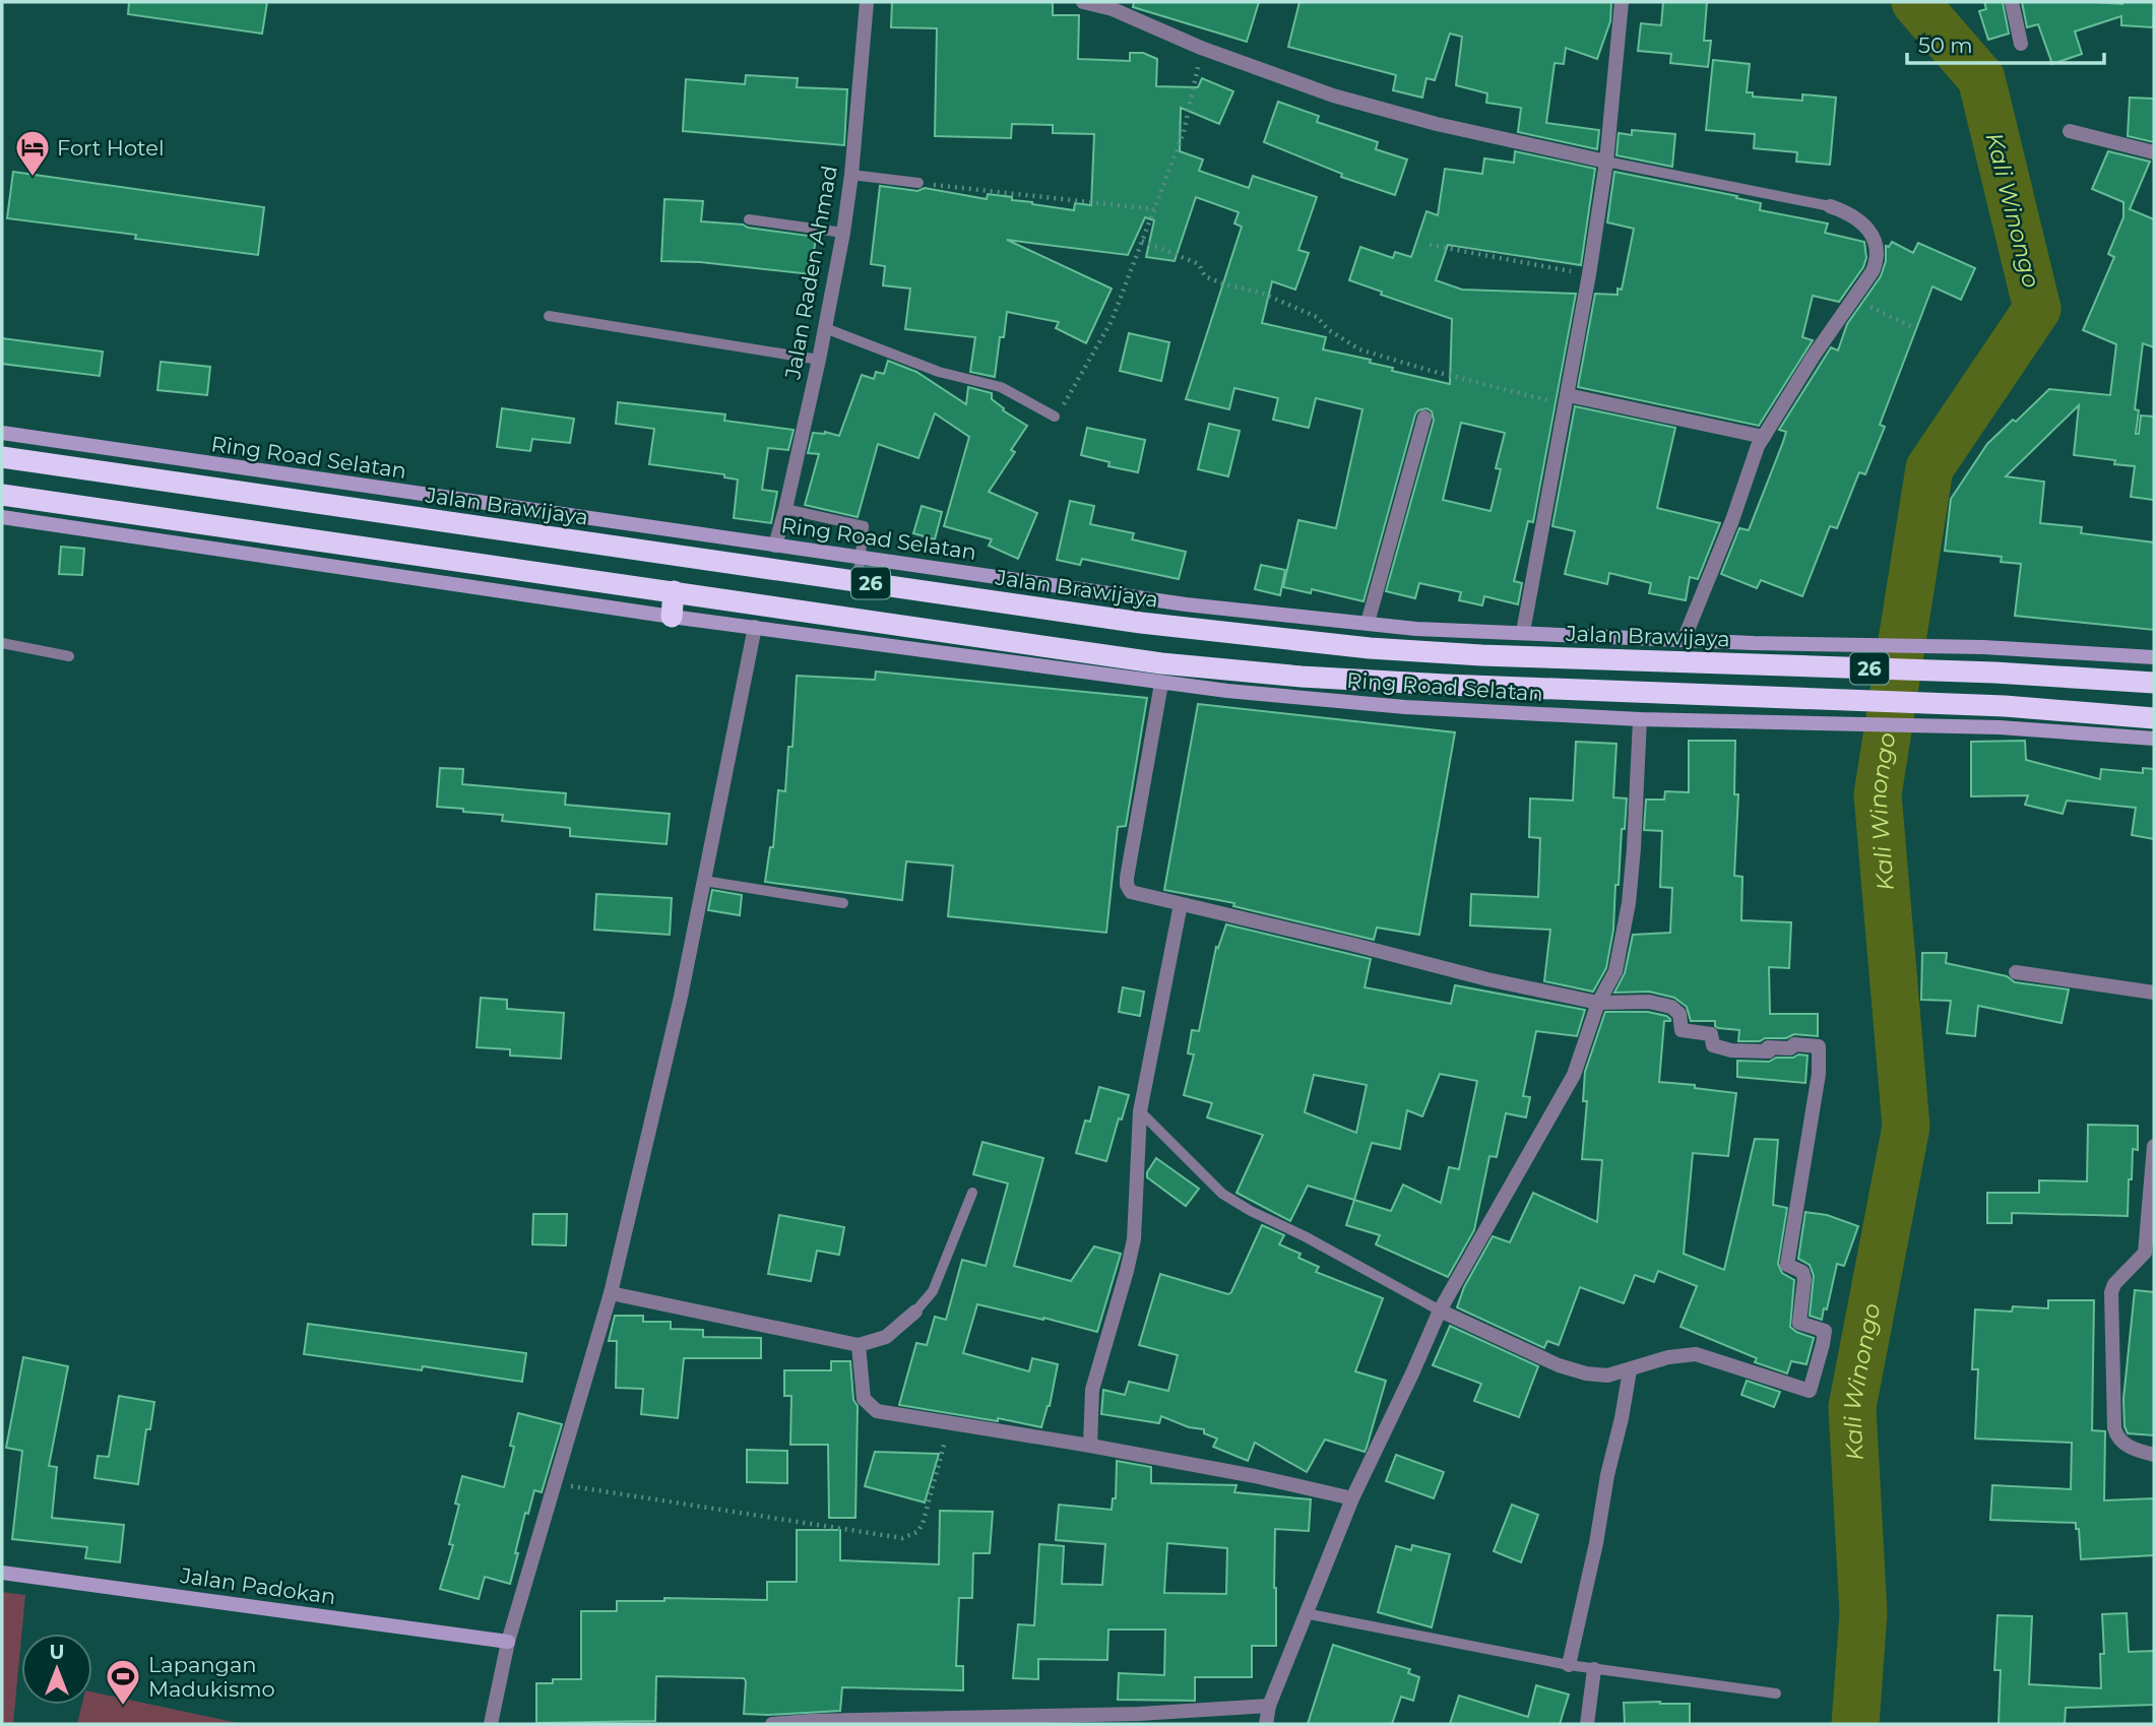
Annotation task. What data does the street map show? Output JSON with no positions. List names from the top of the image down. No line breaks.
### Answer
{"streets":{"highway":["Jalan Brawijaya","26"],"street":["Jalan Raden Ahmad","Ring Road Selatan","Jalan Padokan"]},"crossings":[["Jalan Raden Ahmad","Ring Road Selatan"]],"water":["Kali Winongo"],"places":{"hotel":["Fort Hotel"],"sports":["Lapangan Madukismo"]},"scale_bar":"50 m","north":"top"}
